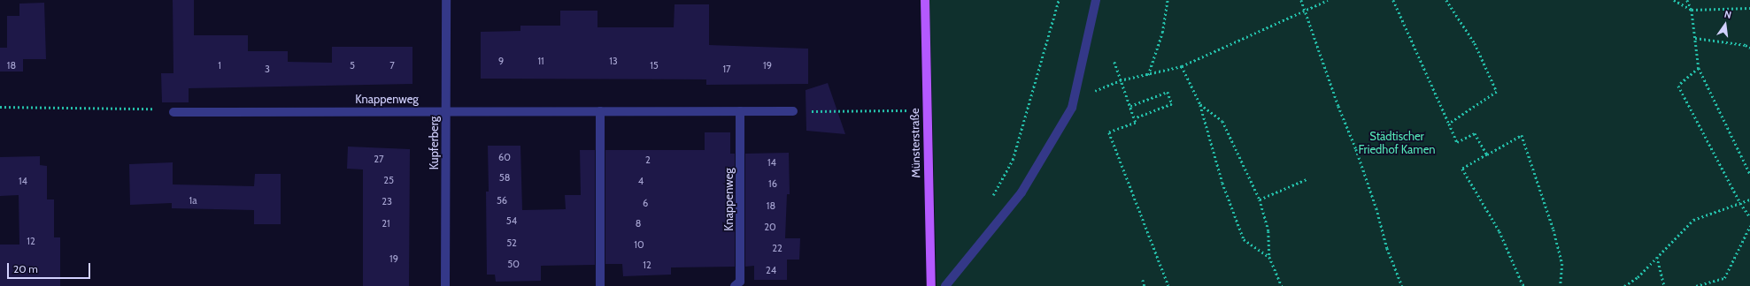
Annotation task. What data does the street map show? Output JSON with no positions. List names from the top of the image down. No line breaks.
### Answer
{"streets":{"main road":["Münsterstraße"],"street":["Knappenweg","Kupferberg"]},"crossings":[["Knappenweg","Kupferberg"]],"parks":["Städtischer Friedhof Kamen"],"house_numbers":["9","11","13","18","1","5","7","15","19","3","17","60","27","2","14","58","25","14","4","16","1a","56","23","6","18","54","21","8","20","12","52","10","22","19","50","12","24"],"scale_bar":"20 m","north":"top"}
